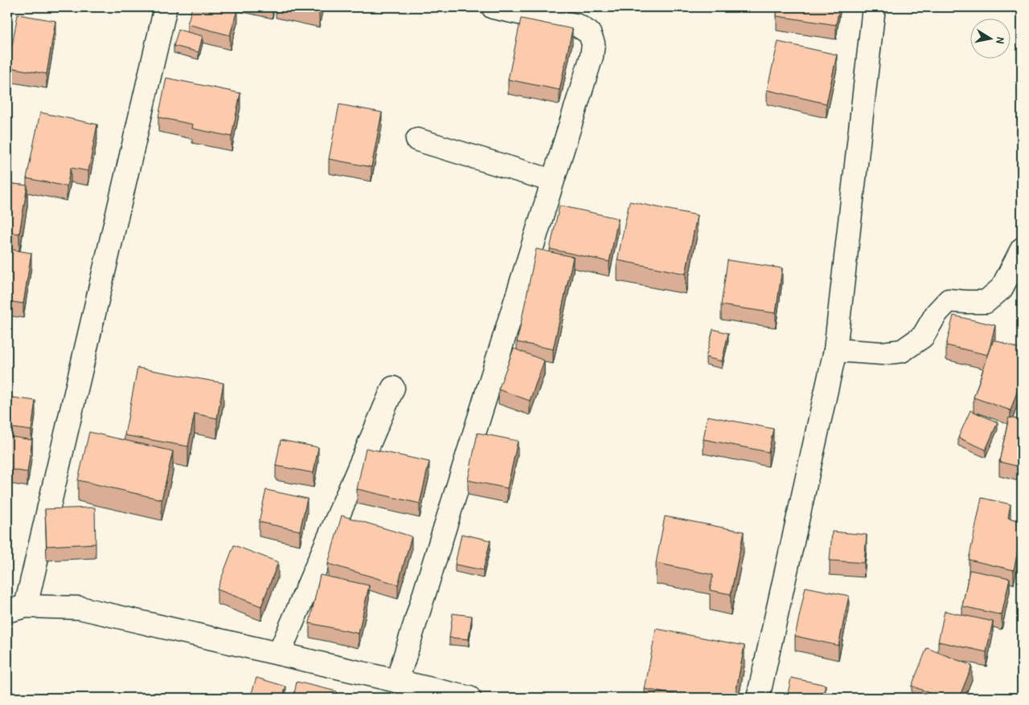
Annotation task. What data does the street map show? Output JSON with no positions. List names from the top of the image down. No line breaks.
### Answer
{"north":"right"}
